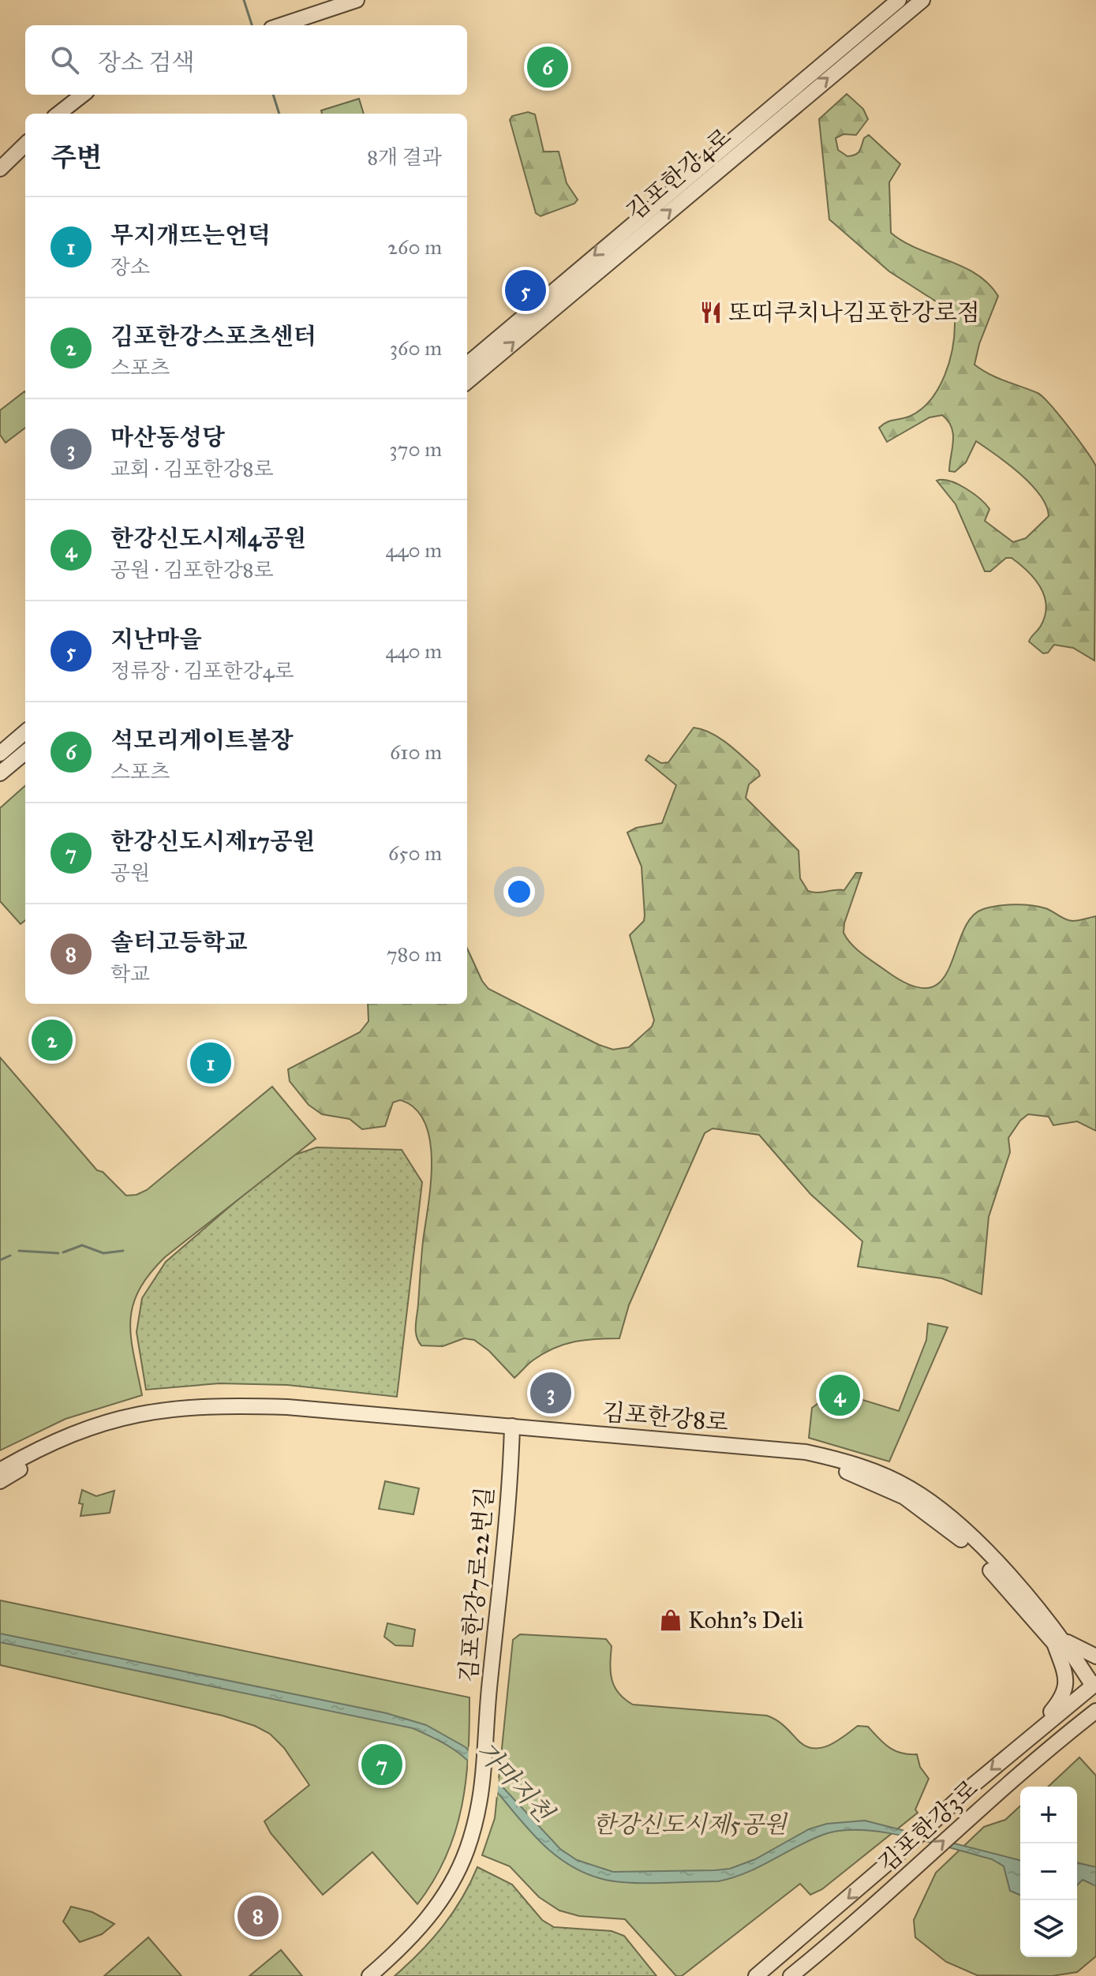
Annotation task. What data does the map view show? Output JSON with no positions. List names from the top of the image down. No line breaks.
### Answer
{"streets":{"street":["김포한강4로","김포한강8로","김포한강7로22번길","김포한강3로"]},"crossings":[["김포한강8로","김포한강7로22번길"],["김포한강8로","김포한강3로"]],"water":["가마지천"],"parks":["한강신도시제5공원"],"places":{"restaurant":["또띠쿠치나김포한강로점"],"shop":["Kohn’s Deli"]},"page":{"search":"장소 검색","pins":["6","5","2","1","3","4","7","8"],"heading":["주변","8개 결과"],"list":[{"mark":"1","name":"무지개뜨는언덕","note":"장소","value":"260 m"},{"mark":"2","name":"김포한강스포츠센터","note":"스포츠","value":"360 m"},{"mark":"3","name":"마산동성당","note":"교회 · 김포한강8로","value":"370 m"},{"mark":"4","name":"한강신도시제4공원","note":"공원 · 김포한강8로","value":"440 m"},{"mark":"5","name":"지난마을","note":"정류장 · 김포한강4로","value":"440 m"},{"mark":"6","name":"석모리게이트볼장","note":"스포츠","value":"610 m"},{"mark":"7","name":"한강신도시제17공원","note":"공원","value":"650 m"},{"mark":"8","name":"솔터고등학교","note":"학교","value":"780 m"}],"map_buttons":["+","−"]}}
